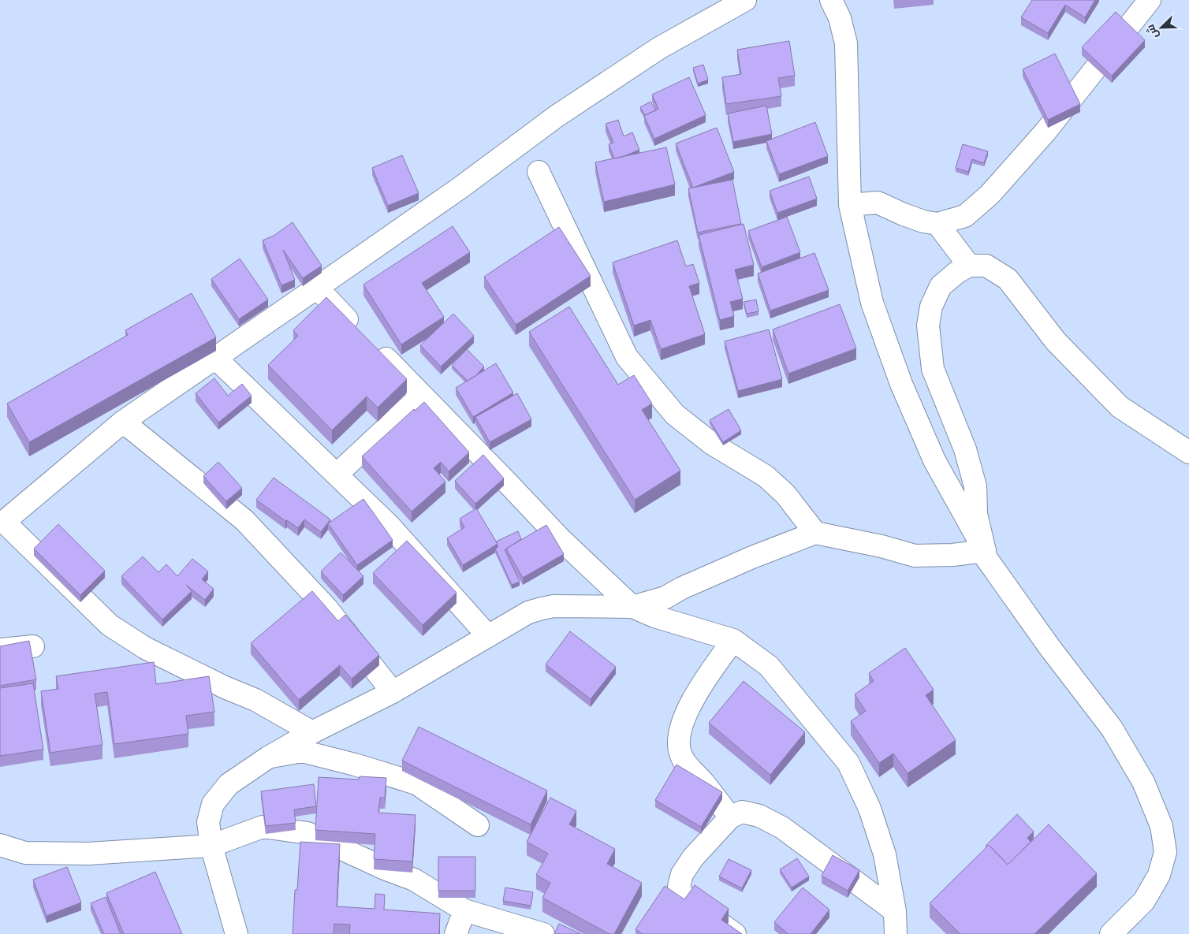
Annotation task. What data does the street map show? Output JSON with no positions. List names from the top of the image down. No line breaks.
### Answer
{"north":"bottom left"}
